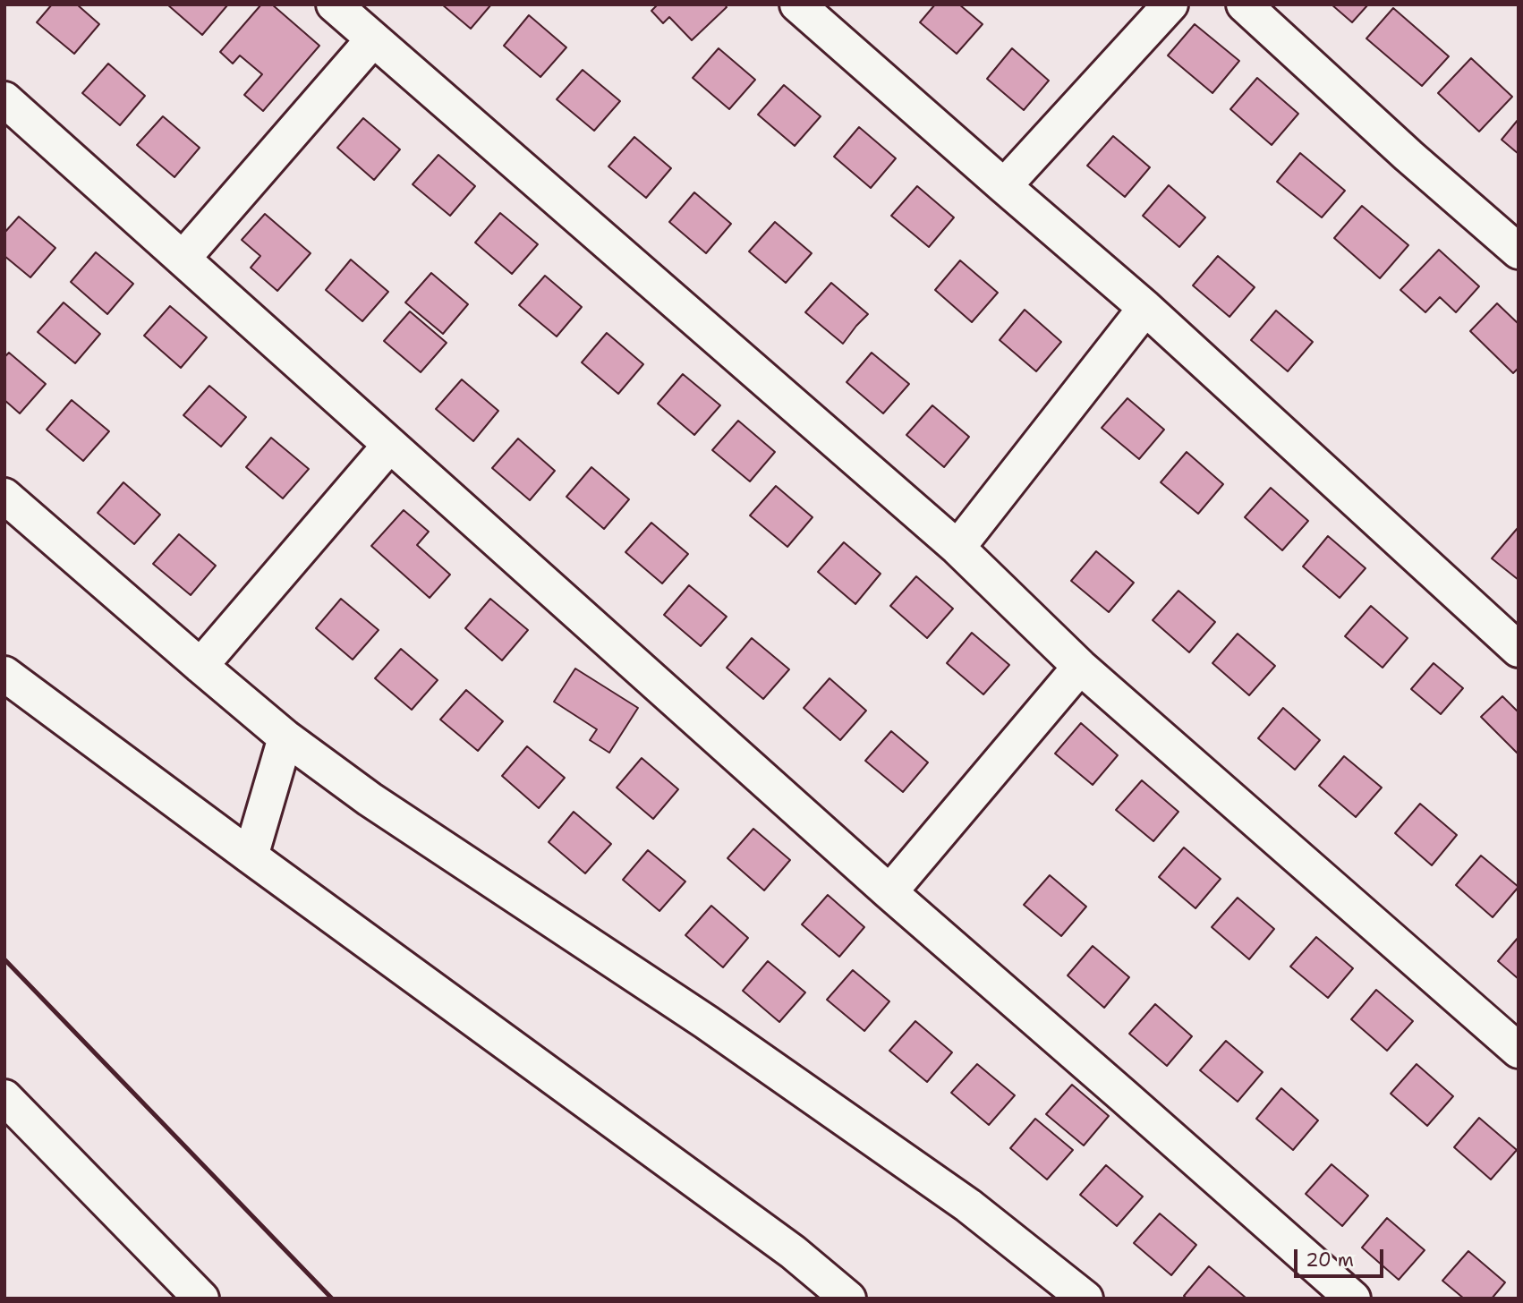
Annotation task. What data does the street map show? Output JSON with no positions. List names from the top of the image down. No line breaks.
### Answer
{"scale_bar":"20 m"}
